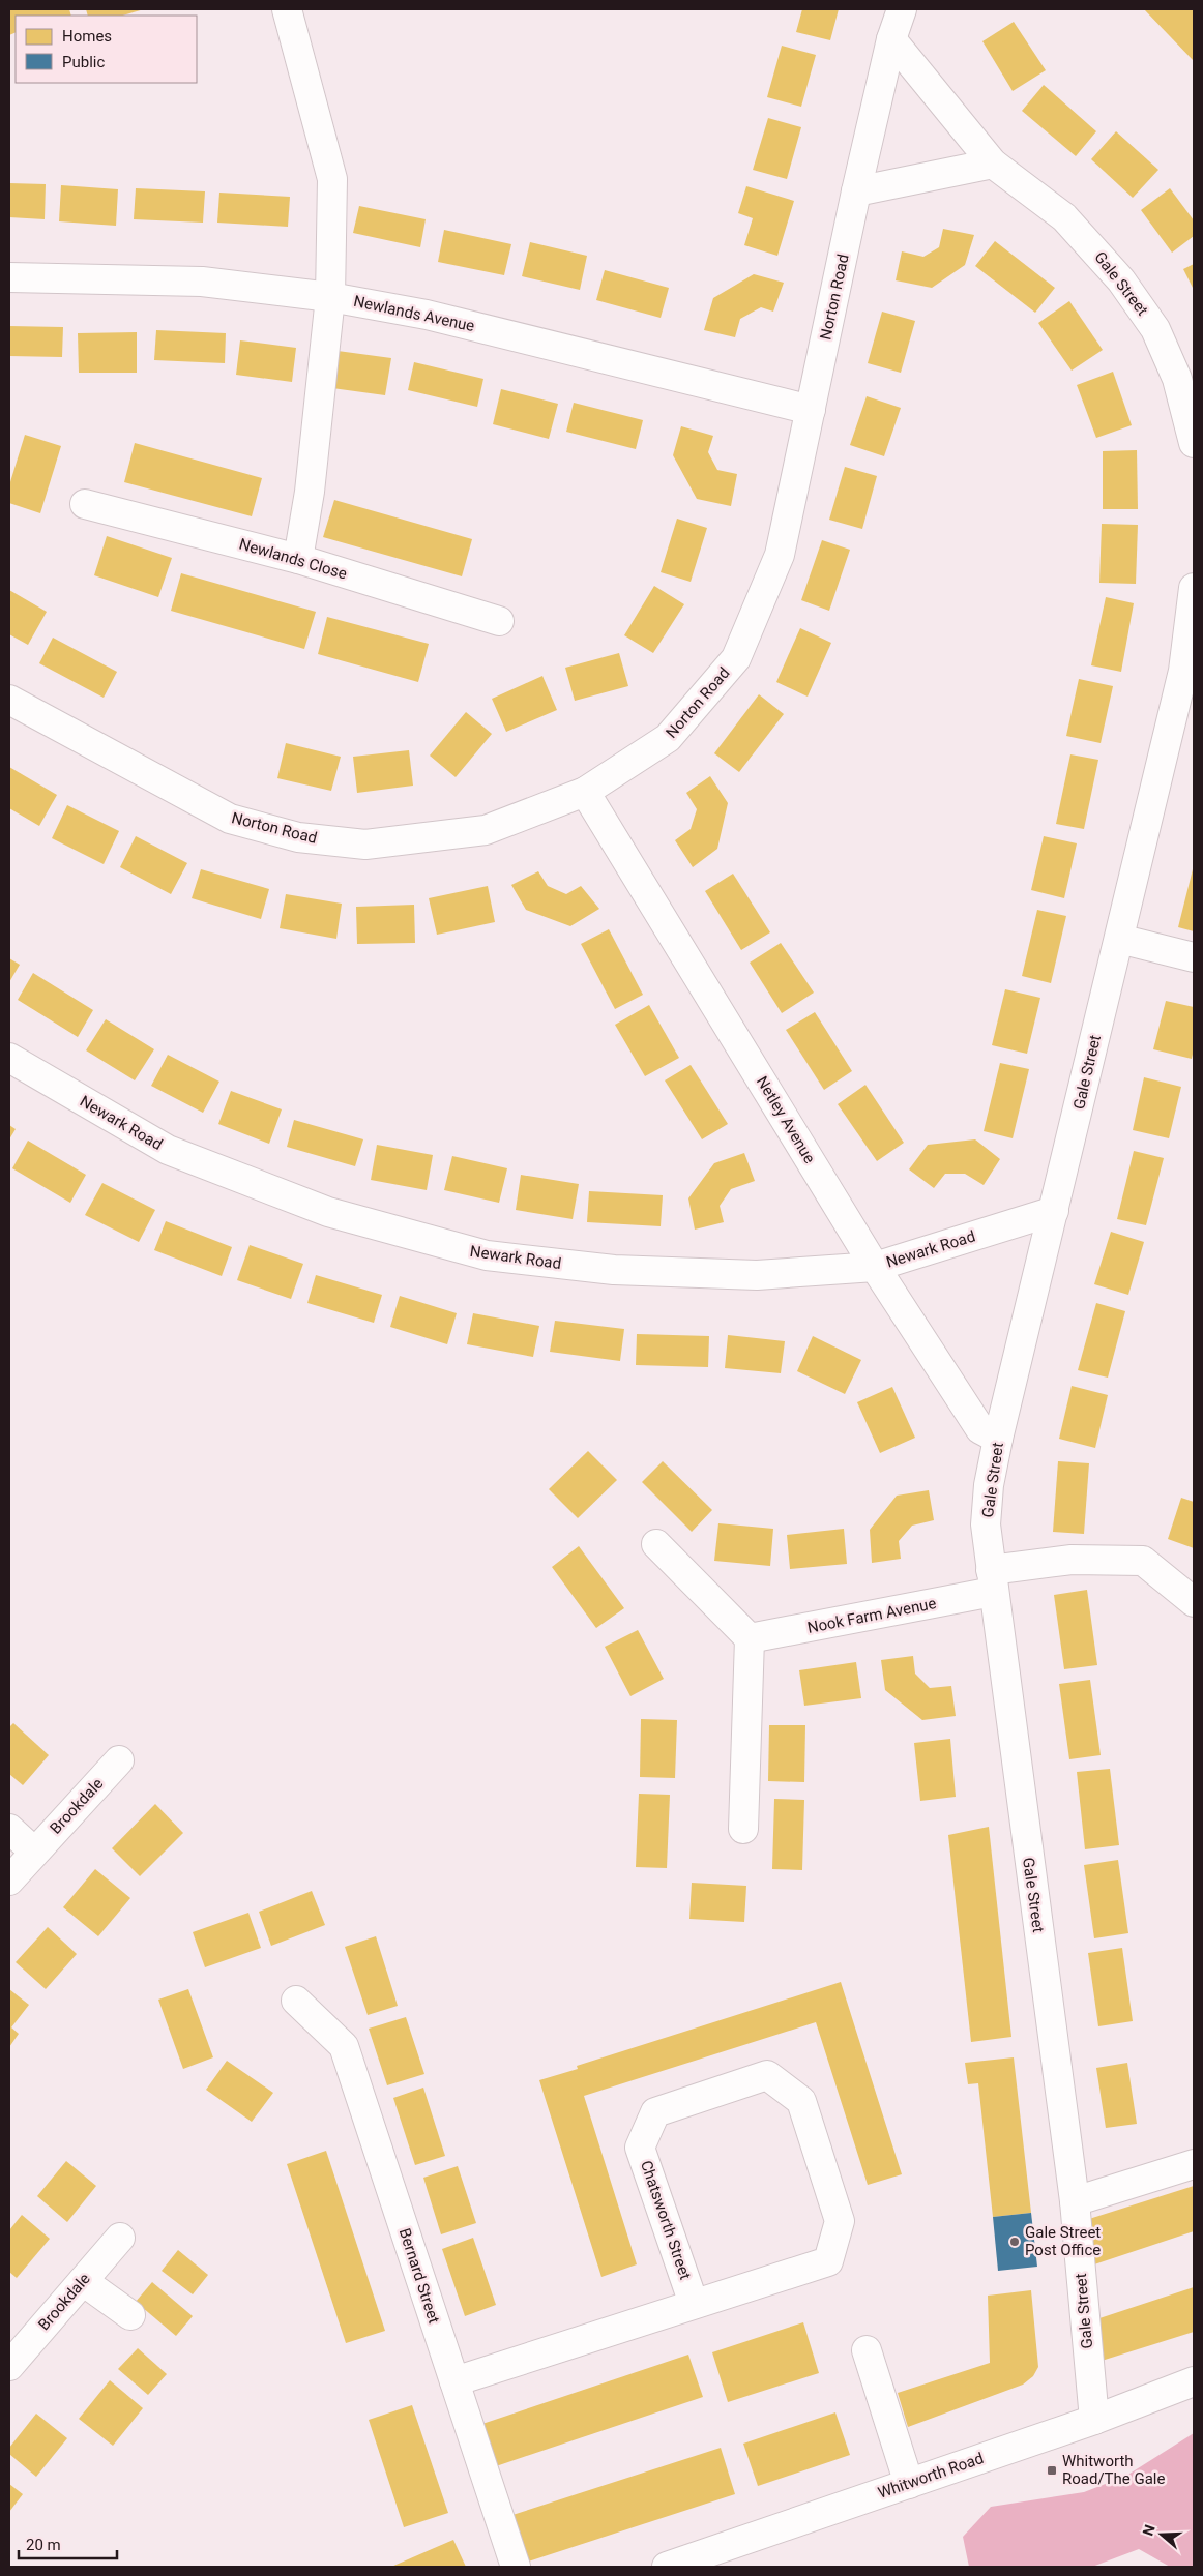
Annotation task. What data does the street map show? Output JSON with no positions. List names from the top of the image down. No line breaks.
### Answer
{"streets":{"street":["Gale Street","Norton Road","Newlands Avenue","Newlands Close","Netley Avenue","Newark Road","Nook Farm Avenue","Brookdale","Chatsworth Street","Bernard Street","Whitworth Road"]},"crossings":[["Gale Street","Norton Road"],["Gale Street","Netley Avenue"],["Gale Street","Newark Road"],["Gale Street","Nook Farm Avenue"],["Gale Street","Whitworth Road"],["Norton Road","Newlands Avenue"],["Norton Road","Netley Avenue"],["Netley Avenue","Newark Road"],["Chatsworth Street","Bernard Street"]],"places":{"other":["Gale Street Post Office"],"transit":["Whitworth Road/The Gale"]},"legend":["Homes","Public"],"scale_bar":"20 m","north":"left"}
